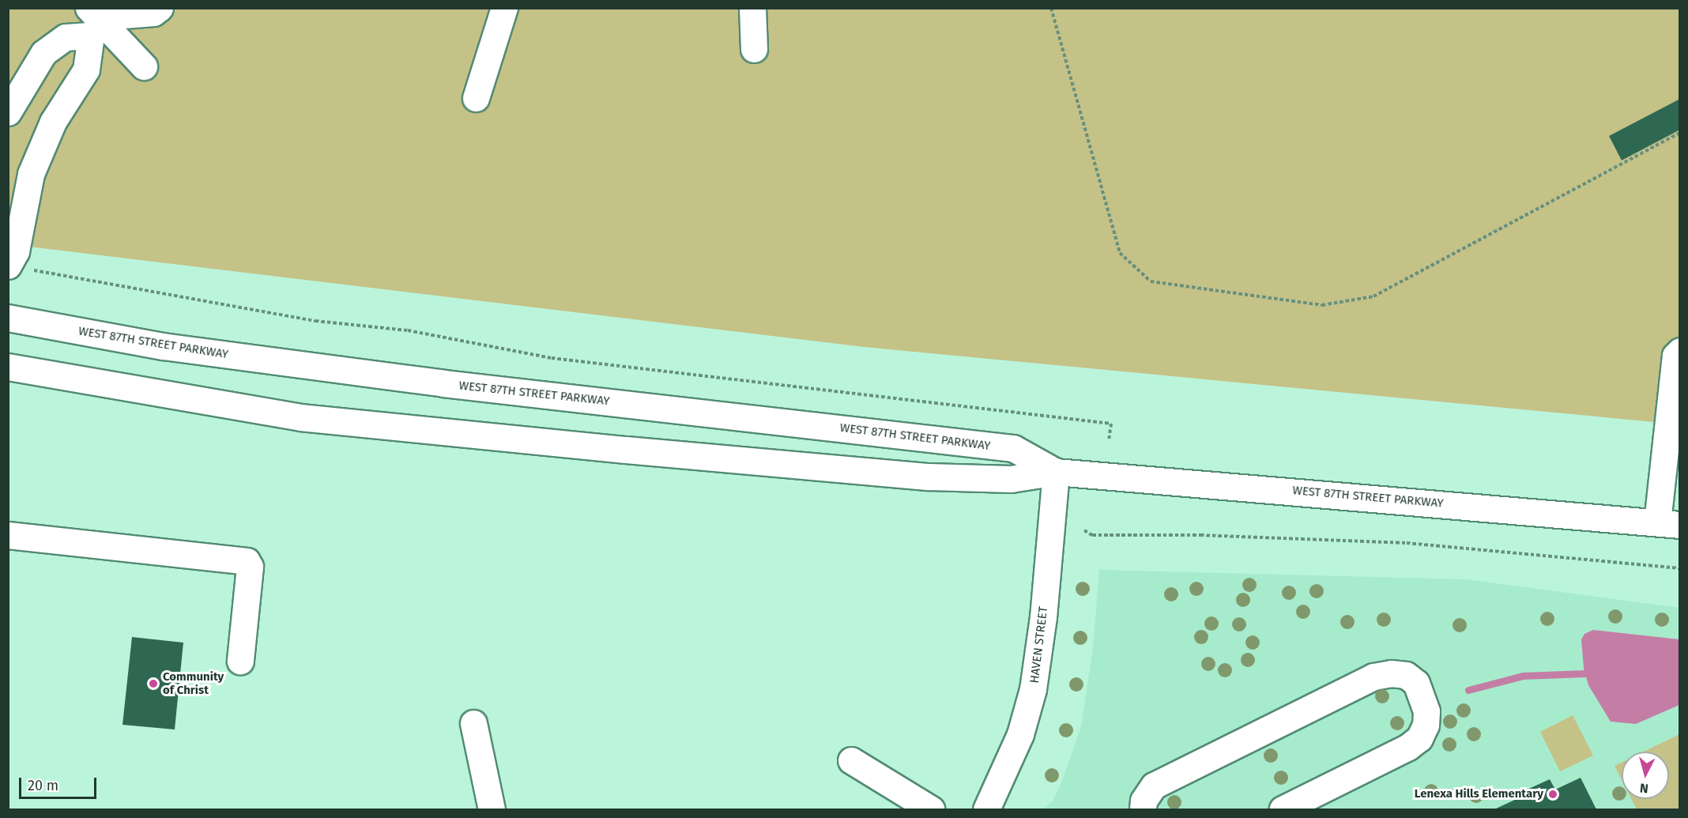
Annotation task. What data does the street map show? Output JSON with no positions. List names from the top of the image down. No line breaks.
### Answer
{"streets":{"main road":["WEST 87TH STREET PARKWAY","HAVEN STREET"]},"crossings":[["WEST 87TH STREET PARKWAY","HAVEN STREET"]],"places":["Community of Christ","Lenexa Hills Elementary"],"scale_bar":"20 m","north":"bottom"}
